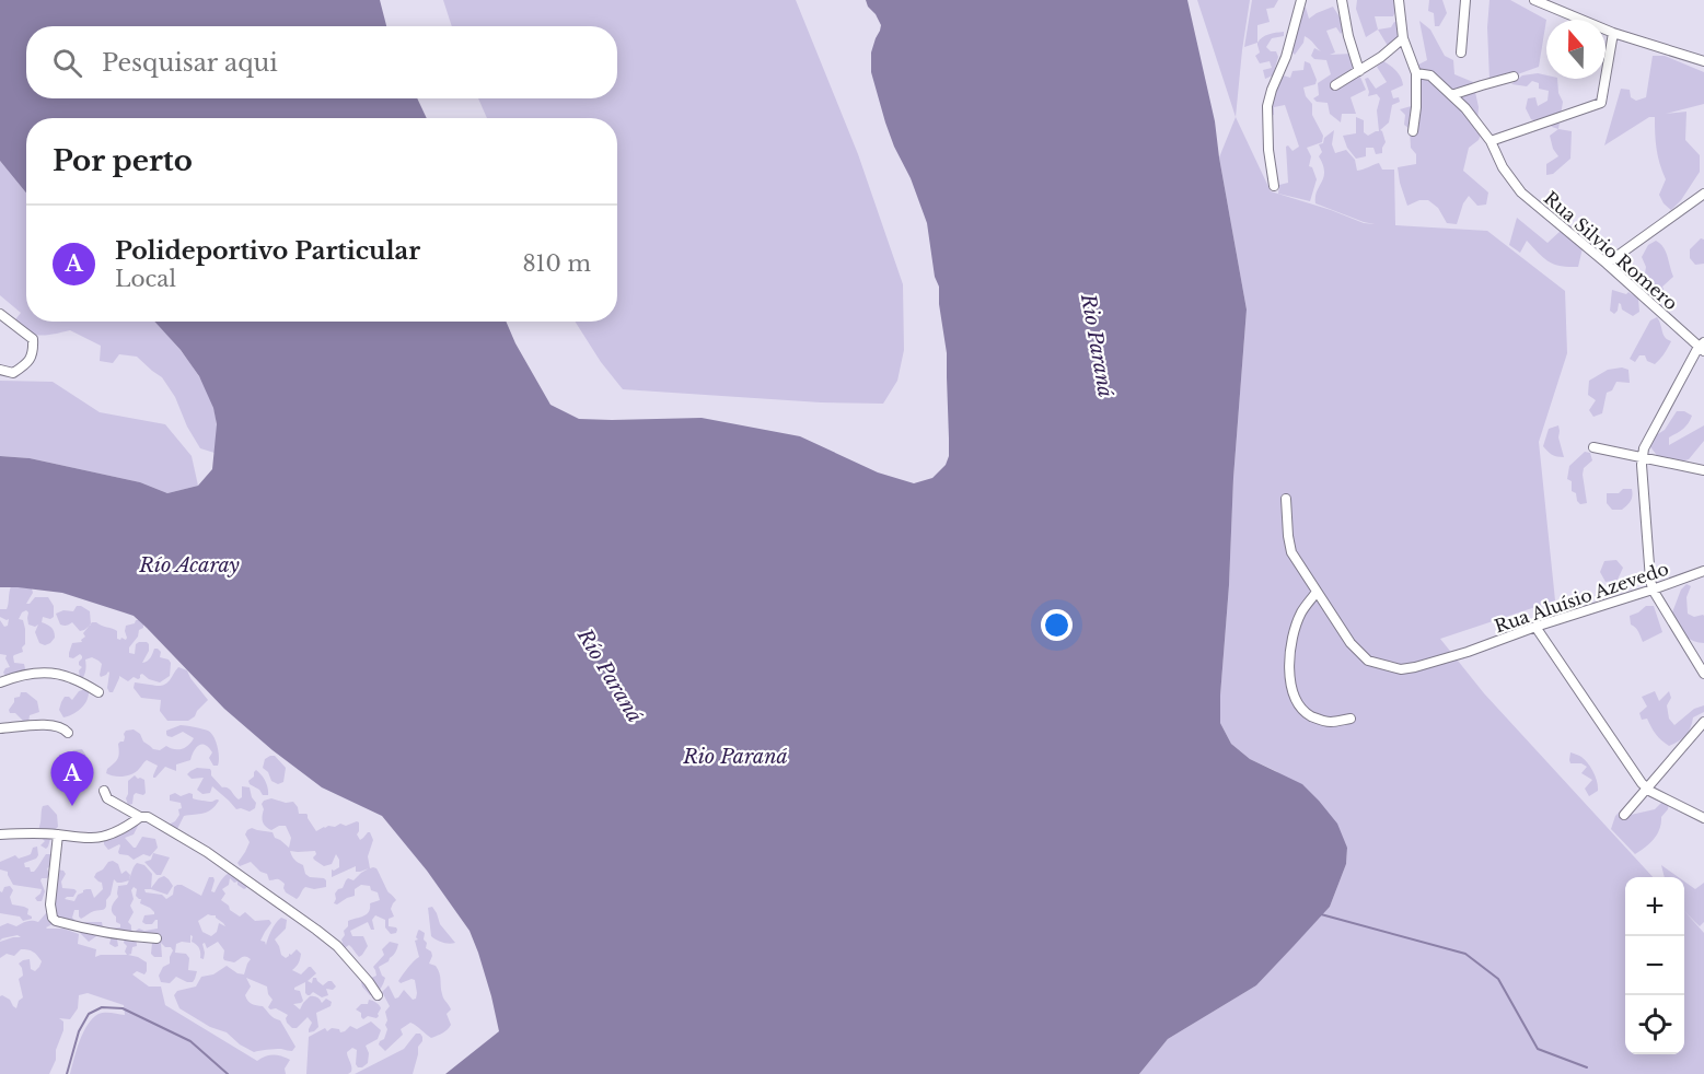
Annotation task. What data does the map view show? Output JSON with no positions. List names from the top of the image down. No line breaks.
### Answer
{"streets":{"street":["Rua Silvio Romero","Rua Aluísio Azevedo"]},"water":["Rio Paraná","Río Acaray","Río Paraná"],"north":"top","page":{"search":"Pesquisar aqui","heading":"Por perto","list":[{"mark":"A","name":"Polideportivo Particular","note":"Local","value":"810 m"}],"pins":"A","map_buttons":["+","−"]}}
